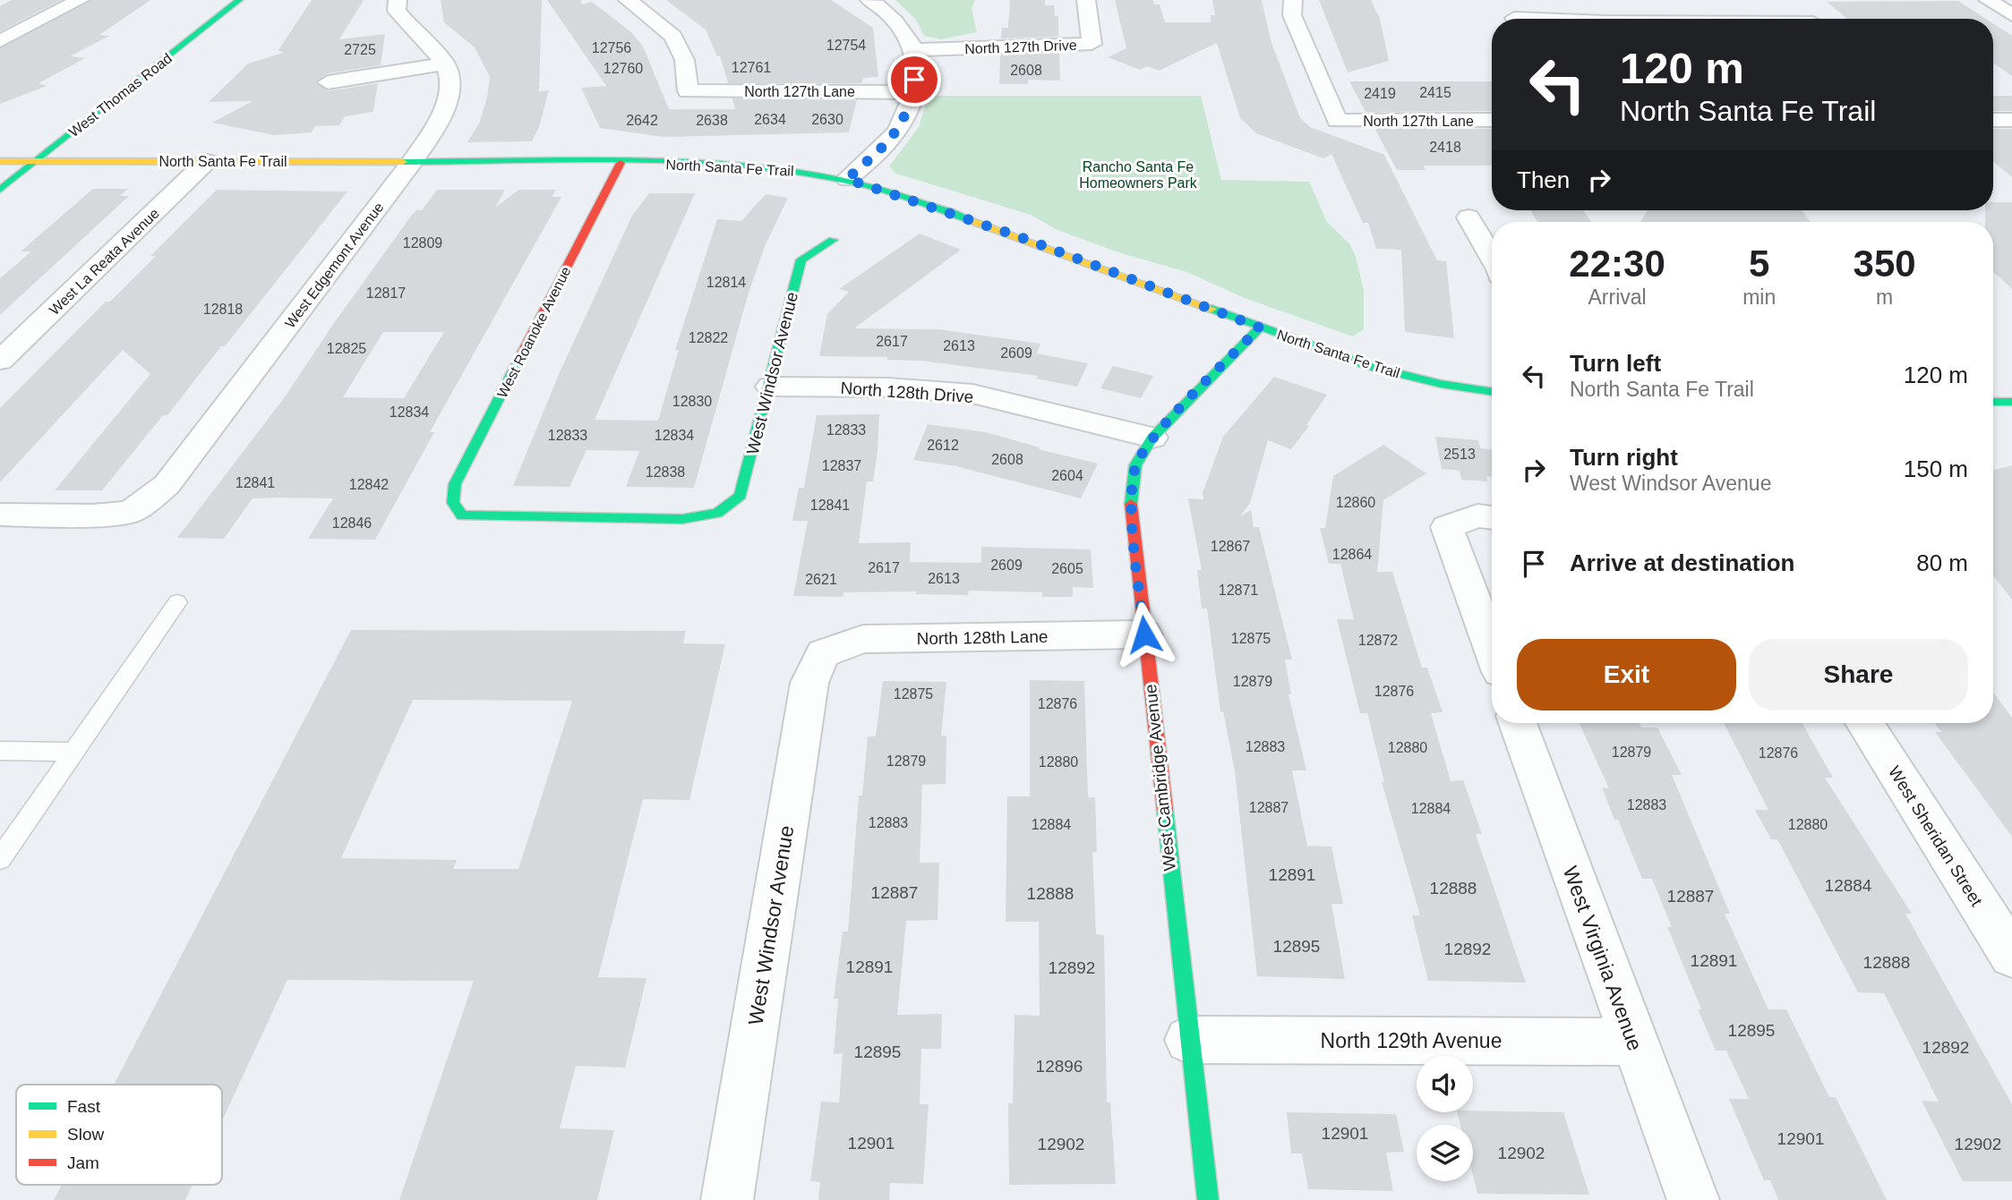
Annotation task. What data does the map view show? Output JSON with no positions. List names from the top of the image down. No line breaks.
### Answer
{"streets":{"street":["North 127th Drive","North 127th Lane","West Thomas Road","North Santa Fe Trail","West La Reata Avenue","West Edgemont Avenue","West Roanoke Avenue","West Windsor Avenue","North 128th Drive","North 128th Lane","West Cambridge Avenue","West Sheridan Street","West Virginia Avenue","North 129th Avenue"]},"crossings":[["West Thomas Road","North Santa Fe Trail"],["North Santa Fe Trail","West La Reata Avenue"],["North Santa Fe Trail","West Edgemont Avenue"],["North Santa Fe Trail","West Roanoke Avenue"],["North Santa Fe Trail","West Cambridge Avenue"],["West Roanoke Avenue","West Windsor Avenue"],["West Windsor Avenue","North 128th Drive"],["West Windsor Avenue","North 128th Lane"],["North 128th Drive","West Cambridge Avenue"],["North 128th Lane","West Cambridge Avenue"],["West Cambridge Avenue","North 129th Avenue"],["West Virginia Avenue","North 129th Avenue"]],"parks":["Rancho Santa Fe Homeowners Park"],"house_numbers":["12754","12756","2725","12761","12760","2608","2415","2419","2634","2630","2642","2638","2418","12809","12814","12817","12818","12822","2617","2613","12825","2609","12830","12834","12833","12833","12834","2612","2513","2608","12837","12838","2604","12841","12842","12860","12841","12846","12867","12864","2609","2617","2605","2613","2621","12871","12875","12872","12879","12876","12875","12876","12883","12880","12879","12876","12879","12880","12883","12887","12884","12883","12884","12880","12891","12884","12888","12887","12888","12887","12895","12892","12891","12888","12891","12892","12895","12892","12895","12896","12901","12901","12901","12902","12902","12902"],"legend":["Fast","Slow","Jam"],"page":{"turn":["120 m","North Santa Fe Trail"],"then":"Then","eta":["22:30","Arrival","5","min","350","m"],"list":[{"name":"Turn left","note":"North Santa Fe Trail","value":"120 m"},{"name":"Turn right","note":"West Windsor Avenue","value":"150 m"},{"name":"Arrive at destination","value":"80 m"}],"buttons":["Exit","Share"]}}
